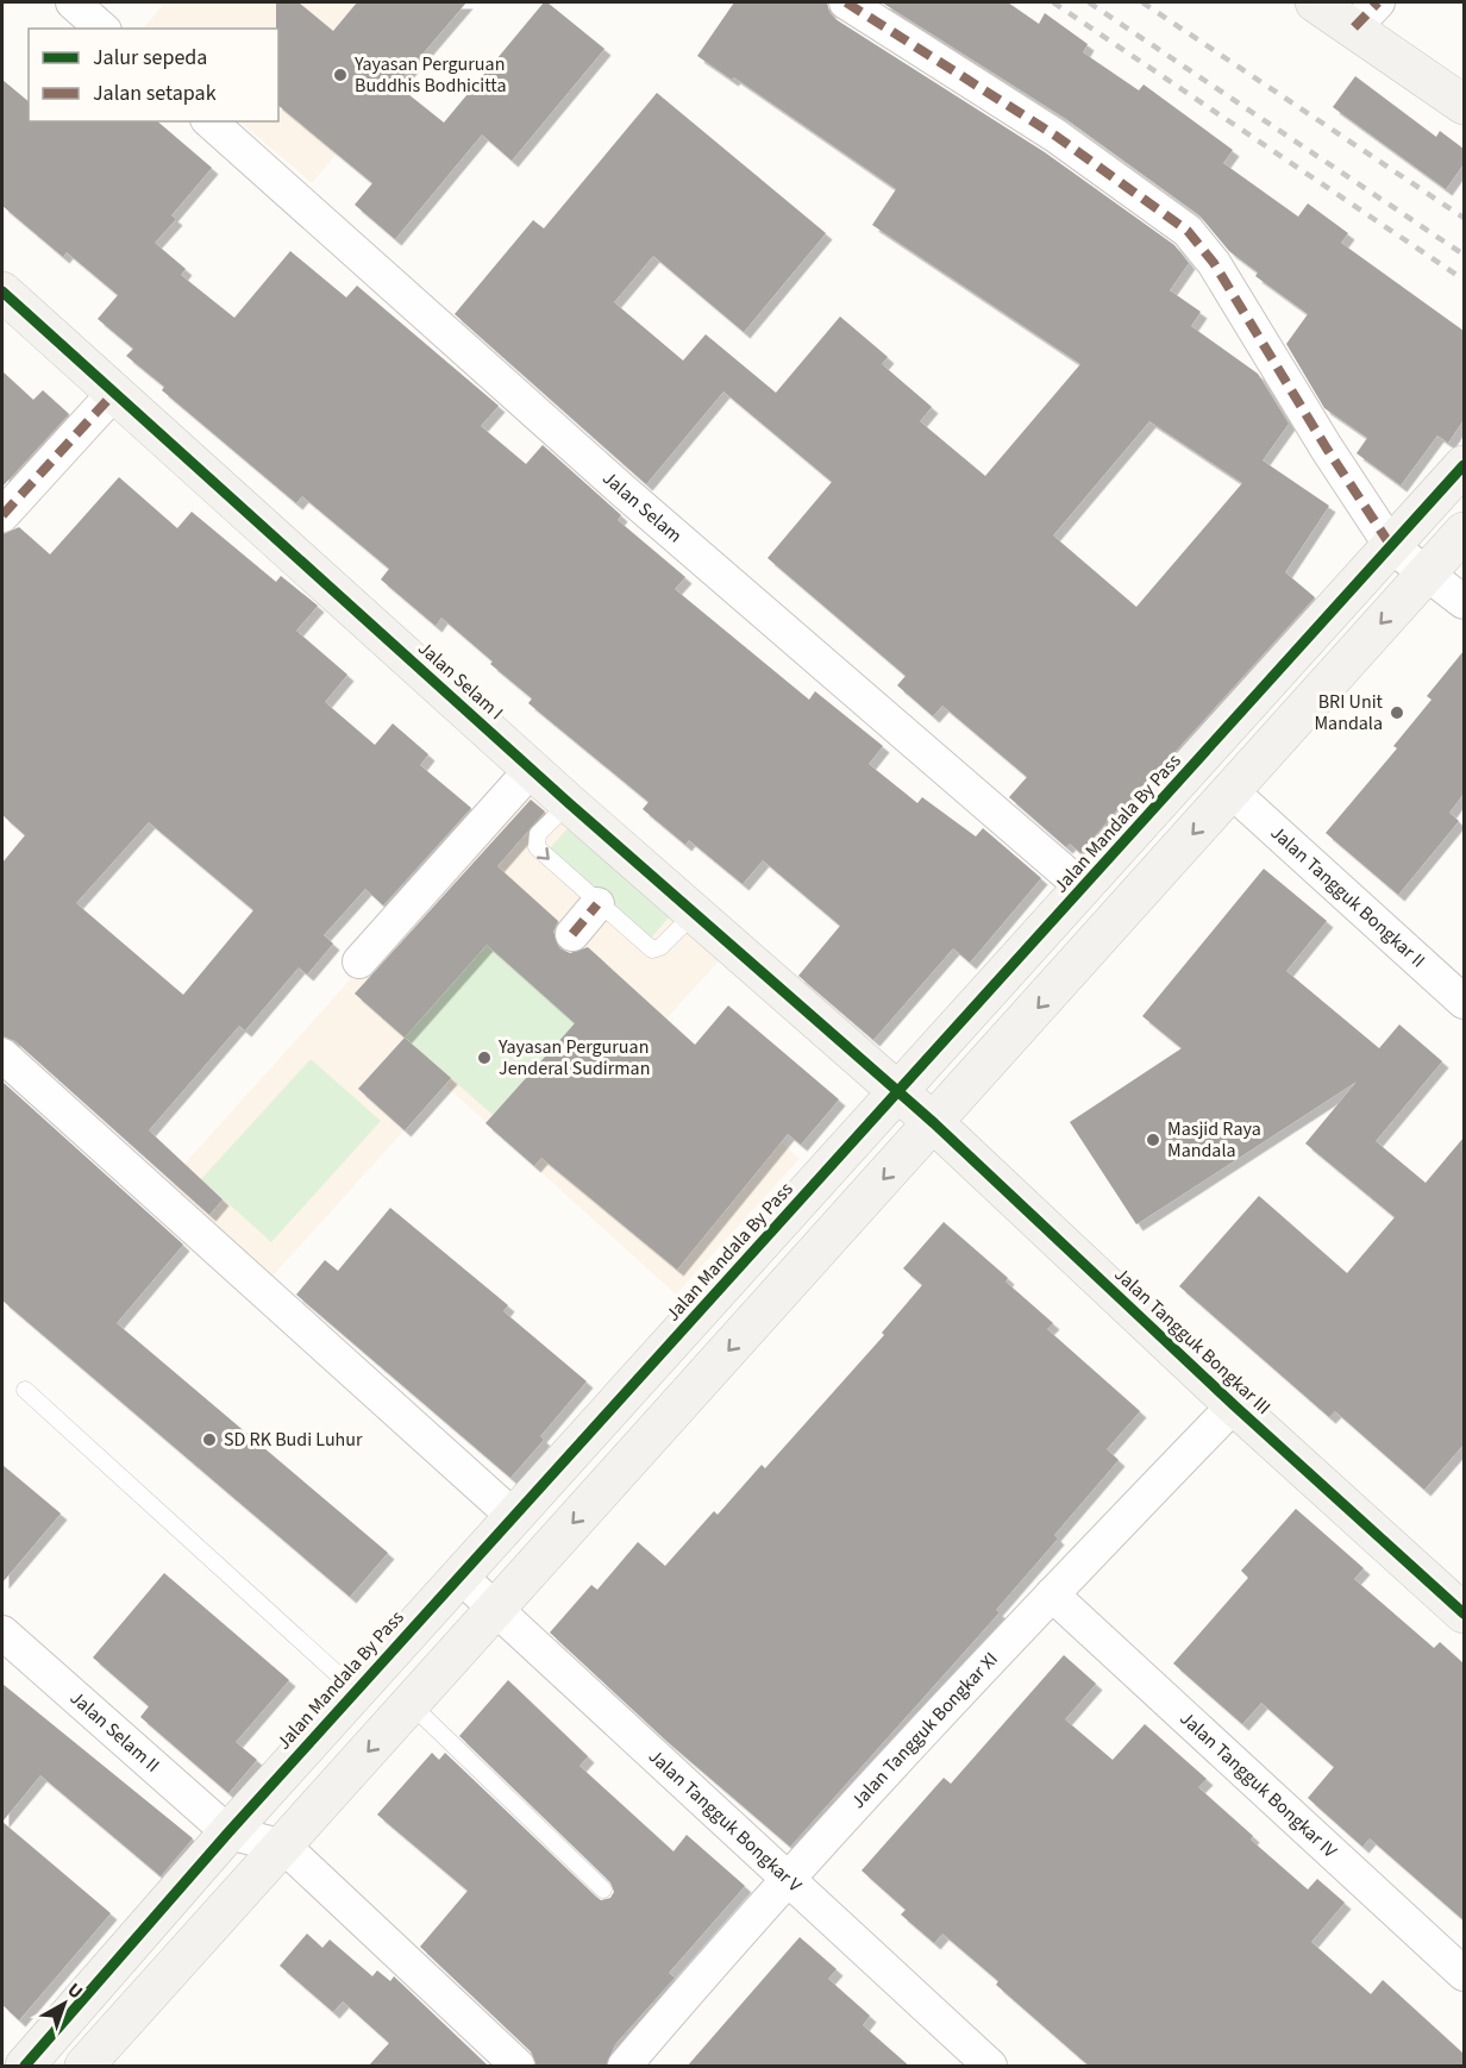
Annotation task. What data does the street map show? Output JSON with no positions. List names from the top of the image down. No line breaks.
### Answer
{"streets":{"street":["Jalan Selam","Jalan Selam I","Jalan Mandala By Pass","Jalan Tangguk Bongkar II","Jalan Tangguk Bongkar III","Jalan Tangguk Bongkar XI","Jalan Selam II","Jalan Tangguk Bongkar IV","Jalan Tangguk Bongkar V"]},"crossings":[["Jalan Selam","Jalan Mandala By Pass"],["Jalan Selam I","Jalan Mandala By Pass"],["Jalan Selam I","Jalan Tangguk Bongkar III"],["Jalan Mandala By Pass","Jalan Tangguk Bongkar III"],["Jalan Mandala By Pass","Jalan Selam II"],["Jalan Mandala By Pass","Jalan Tangguk Bongkar V"],["Jalan Tangguk Bongkar III","Jalan Tangguk Bongkar XI"],["Jalan Tangguk Bongkar XI","Jalan Tangguk Bongkar IV"],["Jalan Tangguk Bongkar XI","Jalan Tangguk Bongkar V"]],"places":["Yayasan Perguruan Buddhis Bodhicitta","BRI Unit Mandala","Yayasan Perguruan Jenderal Sudirman","Masjid Raya Mandala","SD RK Budi Luhur"],"legend":["Jalur sepeda","Jalan setapak"],"north":"top right"}
